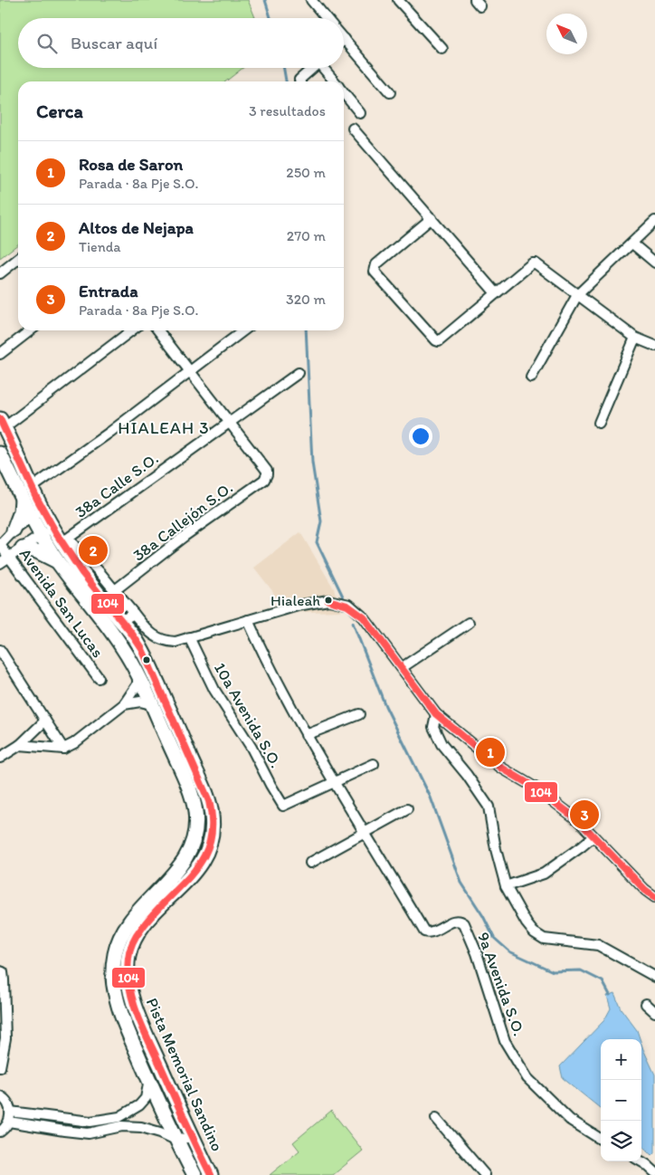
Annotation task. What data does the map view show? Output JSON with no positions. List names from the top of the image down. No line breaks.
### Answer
{"streets":{"main road":["Pista Memorial Sandino"],"street":["38a Calle S.O.","38a Callejón S.O.","Avenida San Lucas","10a Avenida S.O.","9a Avenida S.O."]},"crossings":[["38a Calle S.O.","38a Callejón S.O."],["38a Calle S.O.","Pista Memorial Sandino"]],"districts":["HIALEAH 3"],"places":["Hialeah"],"lines":["transit line 104"],"north":"top left","page":{"search":"Buscar aquí","heading":["Cerca","3 resultados"],"list":[{"mark":"1","name":"Rosa de Saron","note":"Parada · 8a Pje S.O.","value":"250 m"},{"mark":"2","name":"Altos de Nejapa","note":"Tienda","value":"270 m"},{"mark":"3","name":"Entrada","note":"Parada · 8a Pje S.O.","value":"320 m"}],"pins":["2","1","3"],"map_buttons":["+","−"]}}
